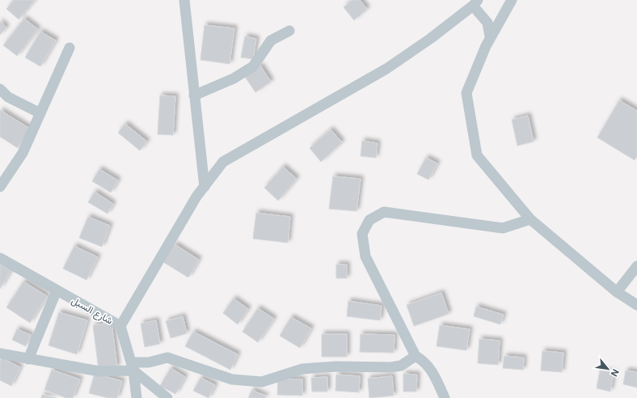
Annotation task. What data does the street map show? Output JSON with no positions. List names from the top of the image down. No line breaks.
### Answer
{"streets":{"street":["شارع السبل"]},"north":"bottom right"}
